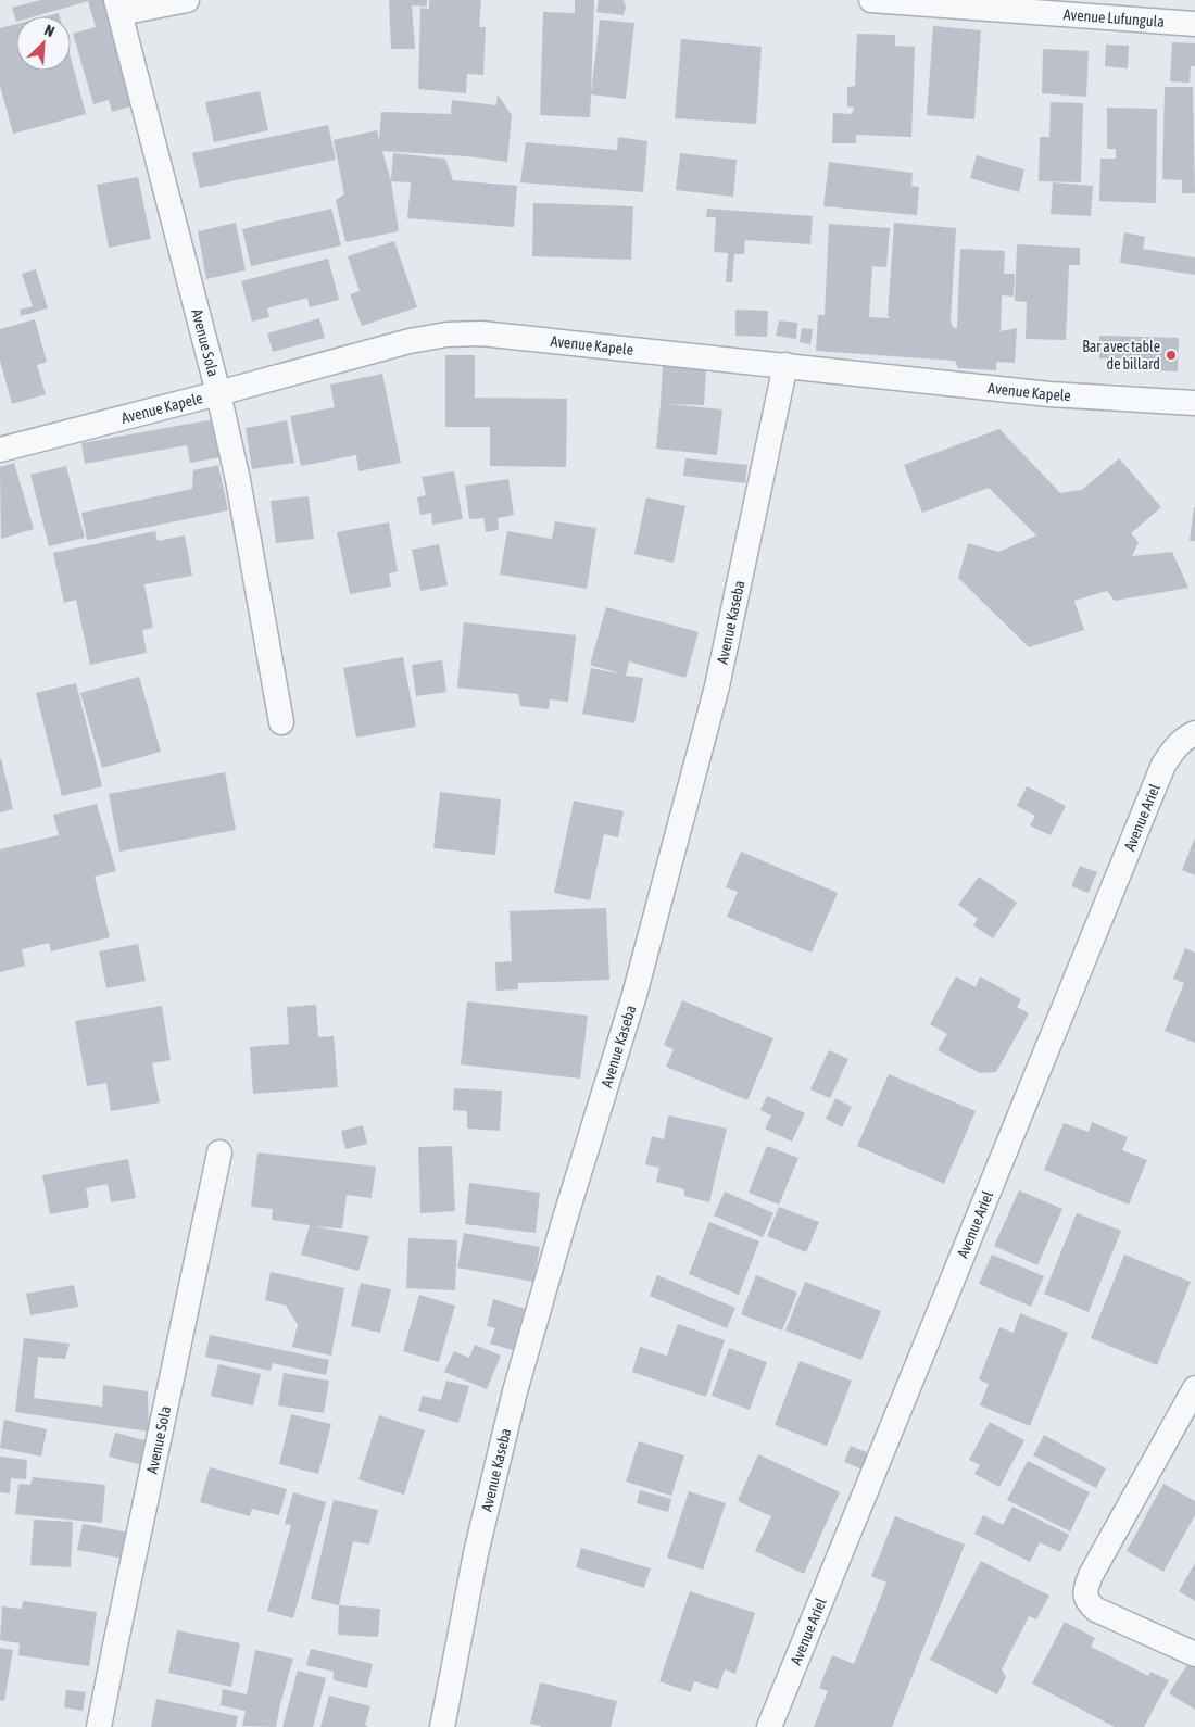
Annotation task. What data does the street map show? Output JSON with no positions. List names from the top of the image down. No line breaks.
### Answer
{"streets":{"street":["Avenue Lufungula","Avenue Sola","Avenue Kapele","Avenue Kaseba","Avenue Ariel"]},"crossings":[["Avenue Sola","Avenue Kapele"],["Avenue Kapele","Avenue Kaseba"]],"places":["Bar avec table de billard"],"north":"top right"}
